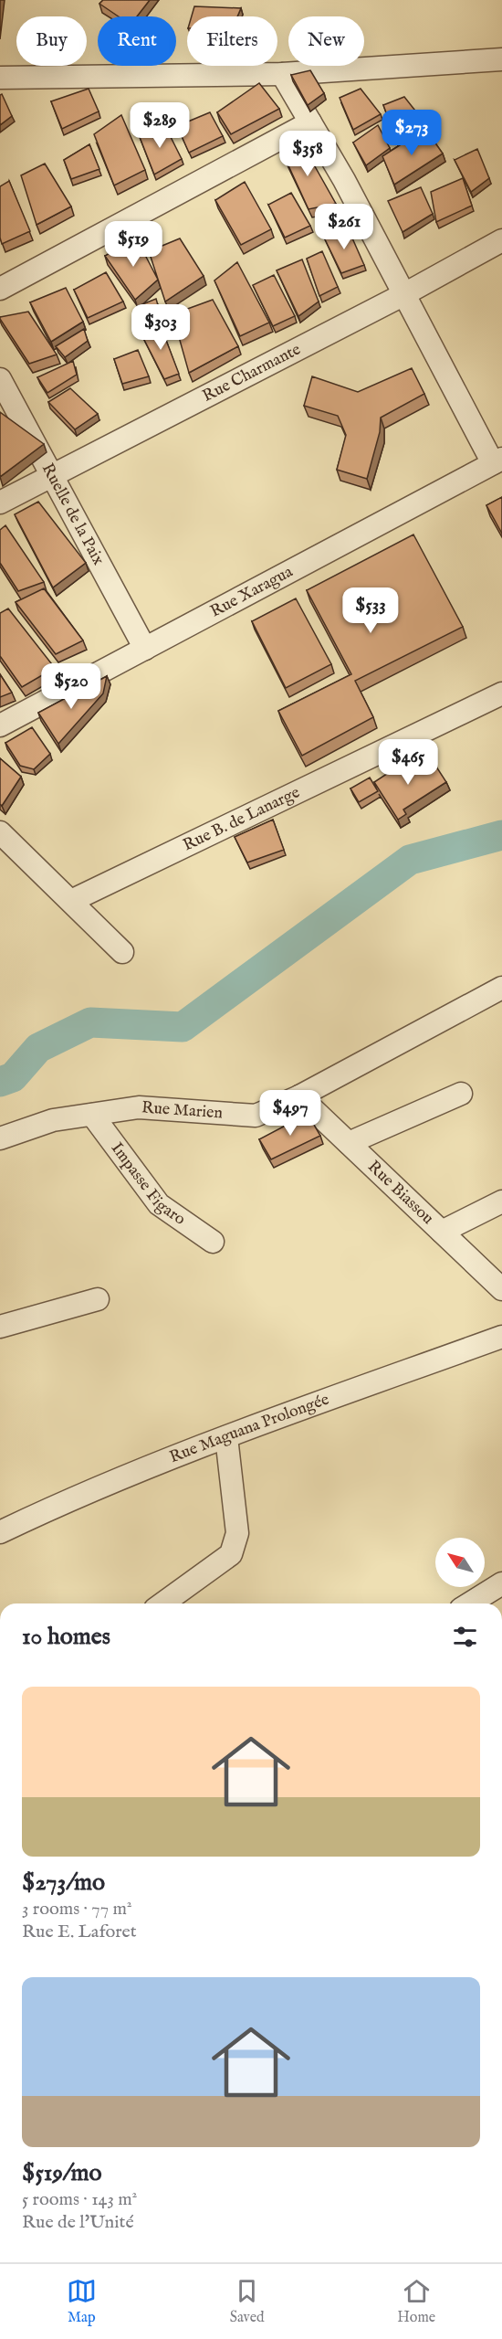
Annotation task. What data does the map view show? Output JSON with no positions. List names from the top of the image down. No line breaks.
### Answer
{"streets":{"street":["Rue Charmante","Ruelle de la Paix","Rue Xaragua","Rue B. de Lanarge","Rue Marien","Impasse Figaro","Rue Biassou","Rue Maguana Prolongée"]},"crossings":[["Rue Charmante","Ruelle de la Paix"],["Ruelle de la Paix","Rue Xaragua"],["Rue Marien","Impasse Figaro"],["Rue Marien","Rue Biassou"]],"north":"top left","page":{"chip":["Buy","Rent","Filters","New"],"price":["$289","$273","$358","$261","$519","$303","$533","$520","$465","$497"],"heading":"10 homes","list":[{"name":"$273/mo","note":"3 rooms · 77 m² · Rue E. Laforet"},{"name":"$519/mo","note":"5 rooms · 143 m² · Rue de l'Unité"}],"tabs":["Map","Saved","Home"]}}
